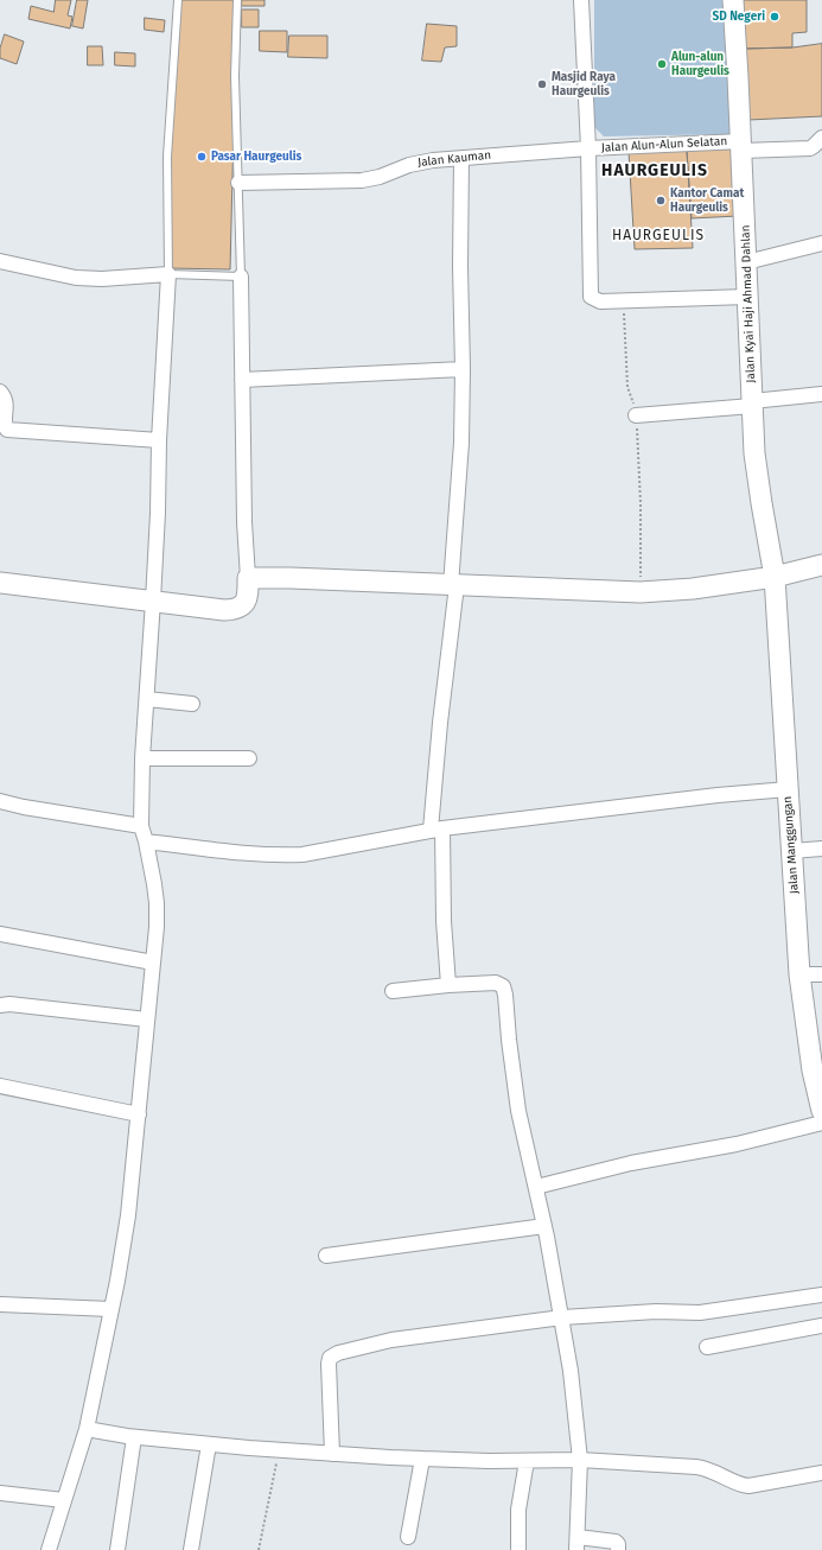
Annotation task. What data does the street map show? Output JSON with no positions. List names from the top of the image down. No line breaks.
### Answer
{"streets":{"street":["Jalan Alun-Alun Selatan","Jalan Kauman","Jalan Kyai Haji Ahmad Dahlan","Jalan Manggungan"]},"crossings":[["Jalan Alun-Alun Selatan","Jalan Kauman"],["Jalan Alun-Alun Selatan","Jalan Kyai Haji Ahmad Dahlan"],["Jalan Kyai Haji Ahmad Dahlan","Jalan Manggungan"]],"districts":["HAURGEULIS","HAURGEULIS"],"places":["SD Negeri","Alun-alun Haurgeulis","Masjid Raya Haurgeulis","Pasar Haurgeulis","Kantor Camat Haurgeulis"]}
